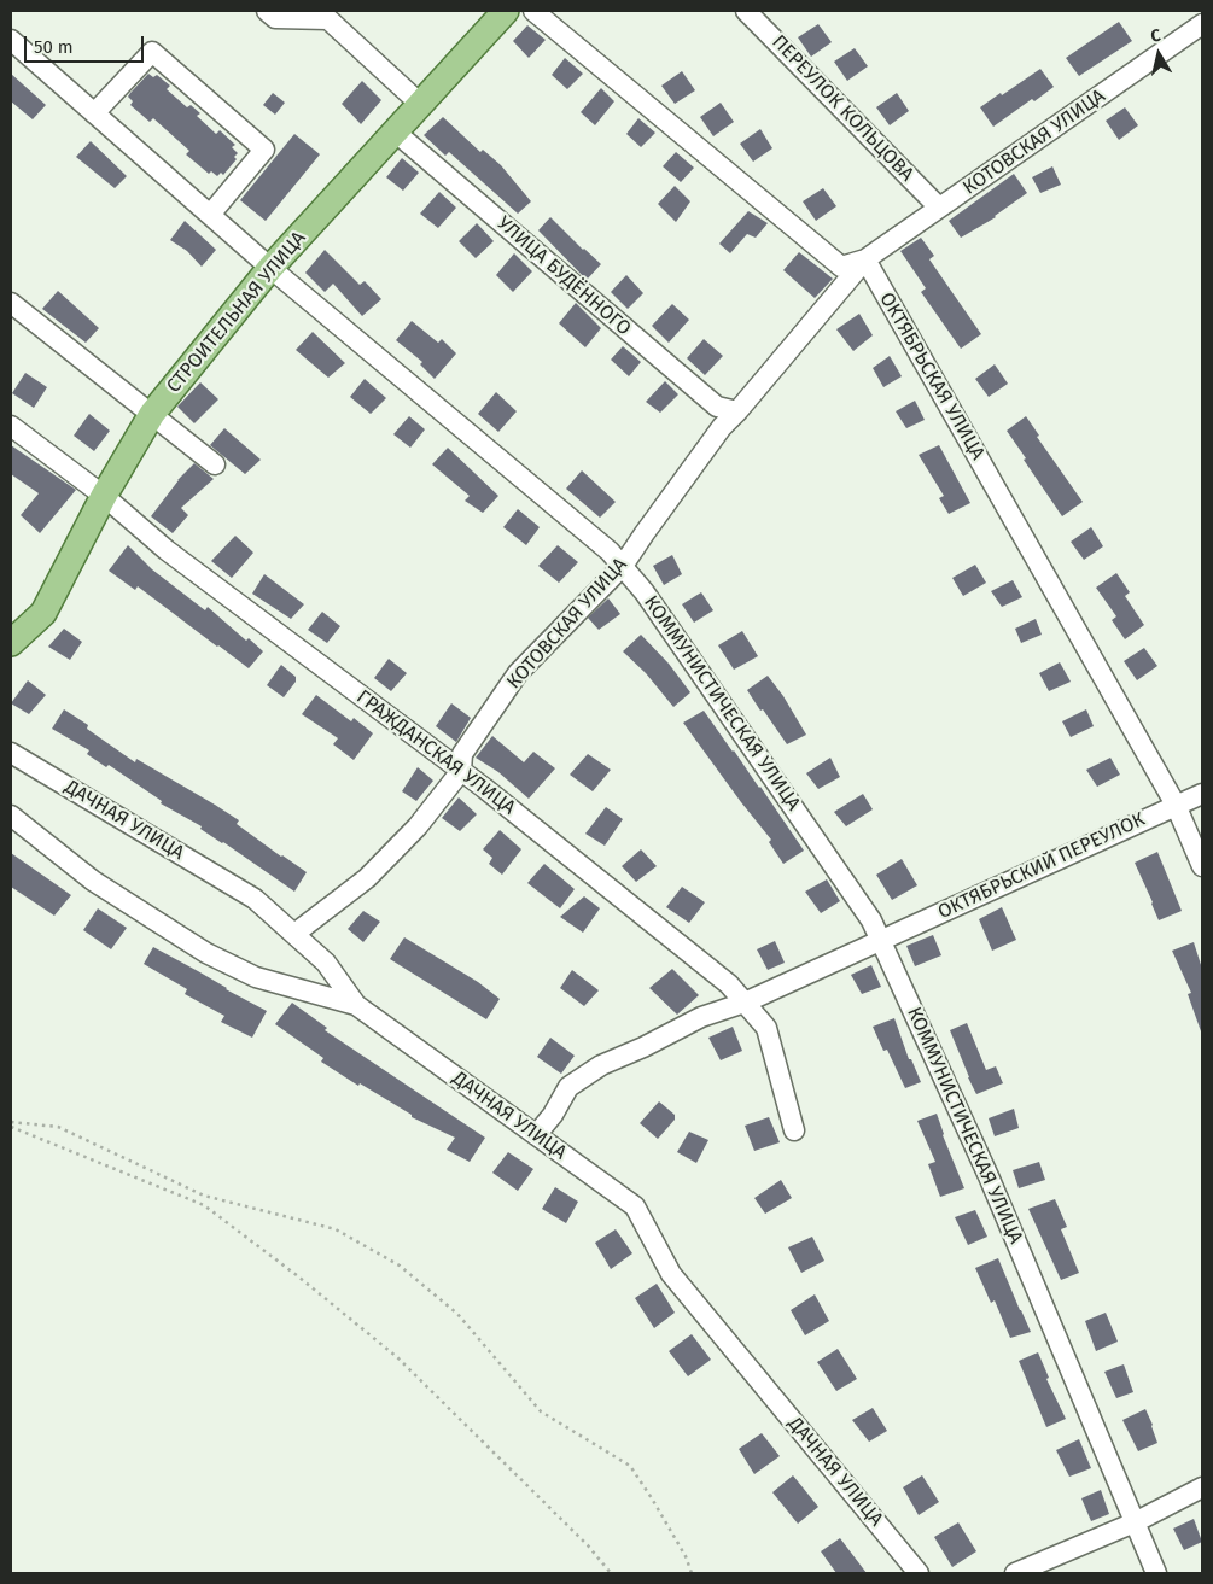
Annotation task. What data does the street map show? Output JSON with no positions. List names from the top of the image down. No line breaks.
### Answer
{"streets":{"main road":["СТРОИТЕЛЬНАЯ УЛИЦА"],"street":["ПЕРЕУЛОК КОЛЬЦОВА","КОТОВСКАЯ УЛИЦА","УЛИЦА БУДЁННОГО","ОКТЯБРЬСКАЯ УЛИЦА","КОММУНИСТИЧЕСКАЯ УЛИЦА","ГРАЖДАНСКАЯ УЛИЦА","ДАЧНАЯ УЛИЦА","ОКТЯБРЬСКИЙ ПЕРЕУЛОК"]},"crossings":[["ПЕРЕУЛОК КОЛЬЦОВА","КОТОВСКАЯ УЛИЦА"],["КОТОВСКАЯ УЛИЦА","УЛИЦА БУДЁННОГО"],["КОТОВСКАЯ УЛИЦА","ОКТЯБРЬСКАЯ УЛИЦА"],["КОТОВСКАЯ УЛИЦА","КОММУНИСТИЧЕСКАЯ УЛИЦА"],["КОТОВСКАЯ УЛИЦА","ГРАЖДАНСКАЯ УЛИЦА"],["КОТОВСКАЯ УЛИЦА","ДАЧНАЯ УЛИЦА"],["УЛИЦА БУДЁННОГО","СТРОИТЕЛЬНАЯ УЛИЦА"],["СТРОИТЕЛЬНАЯ УЛИЦА","КОММУНИСТИЧЕСКАЯ УЛИЦА"],["СТРОИТЕЛЬНАЯ УЛИЦА","ГРАЖДАНСКАЯ УЛИЦА"],["ОКТЯБРЬСКАЯ УЛИЦА","ОКТЯБРЬСКИЙ ПЕРЕУЛОК"],["КОММУНИСТИЧЕСКАЯ УЛИЦА","ОКТЯБРЬСКИЙ ПЕРЕУЛОК"],["ГРАЖДАНСКАЯ УЛИЦА","ОКТЯБРЬСКИЙ ПЕРЕУЛОК"]],"scale_bar":"50 m","north":"top"}
